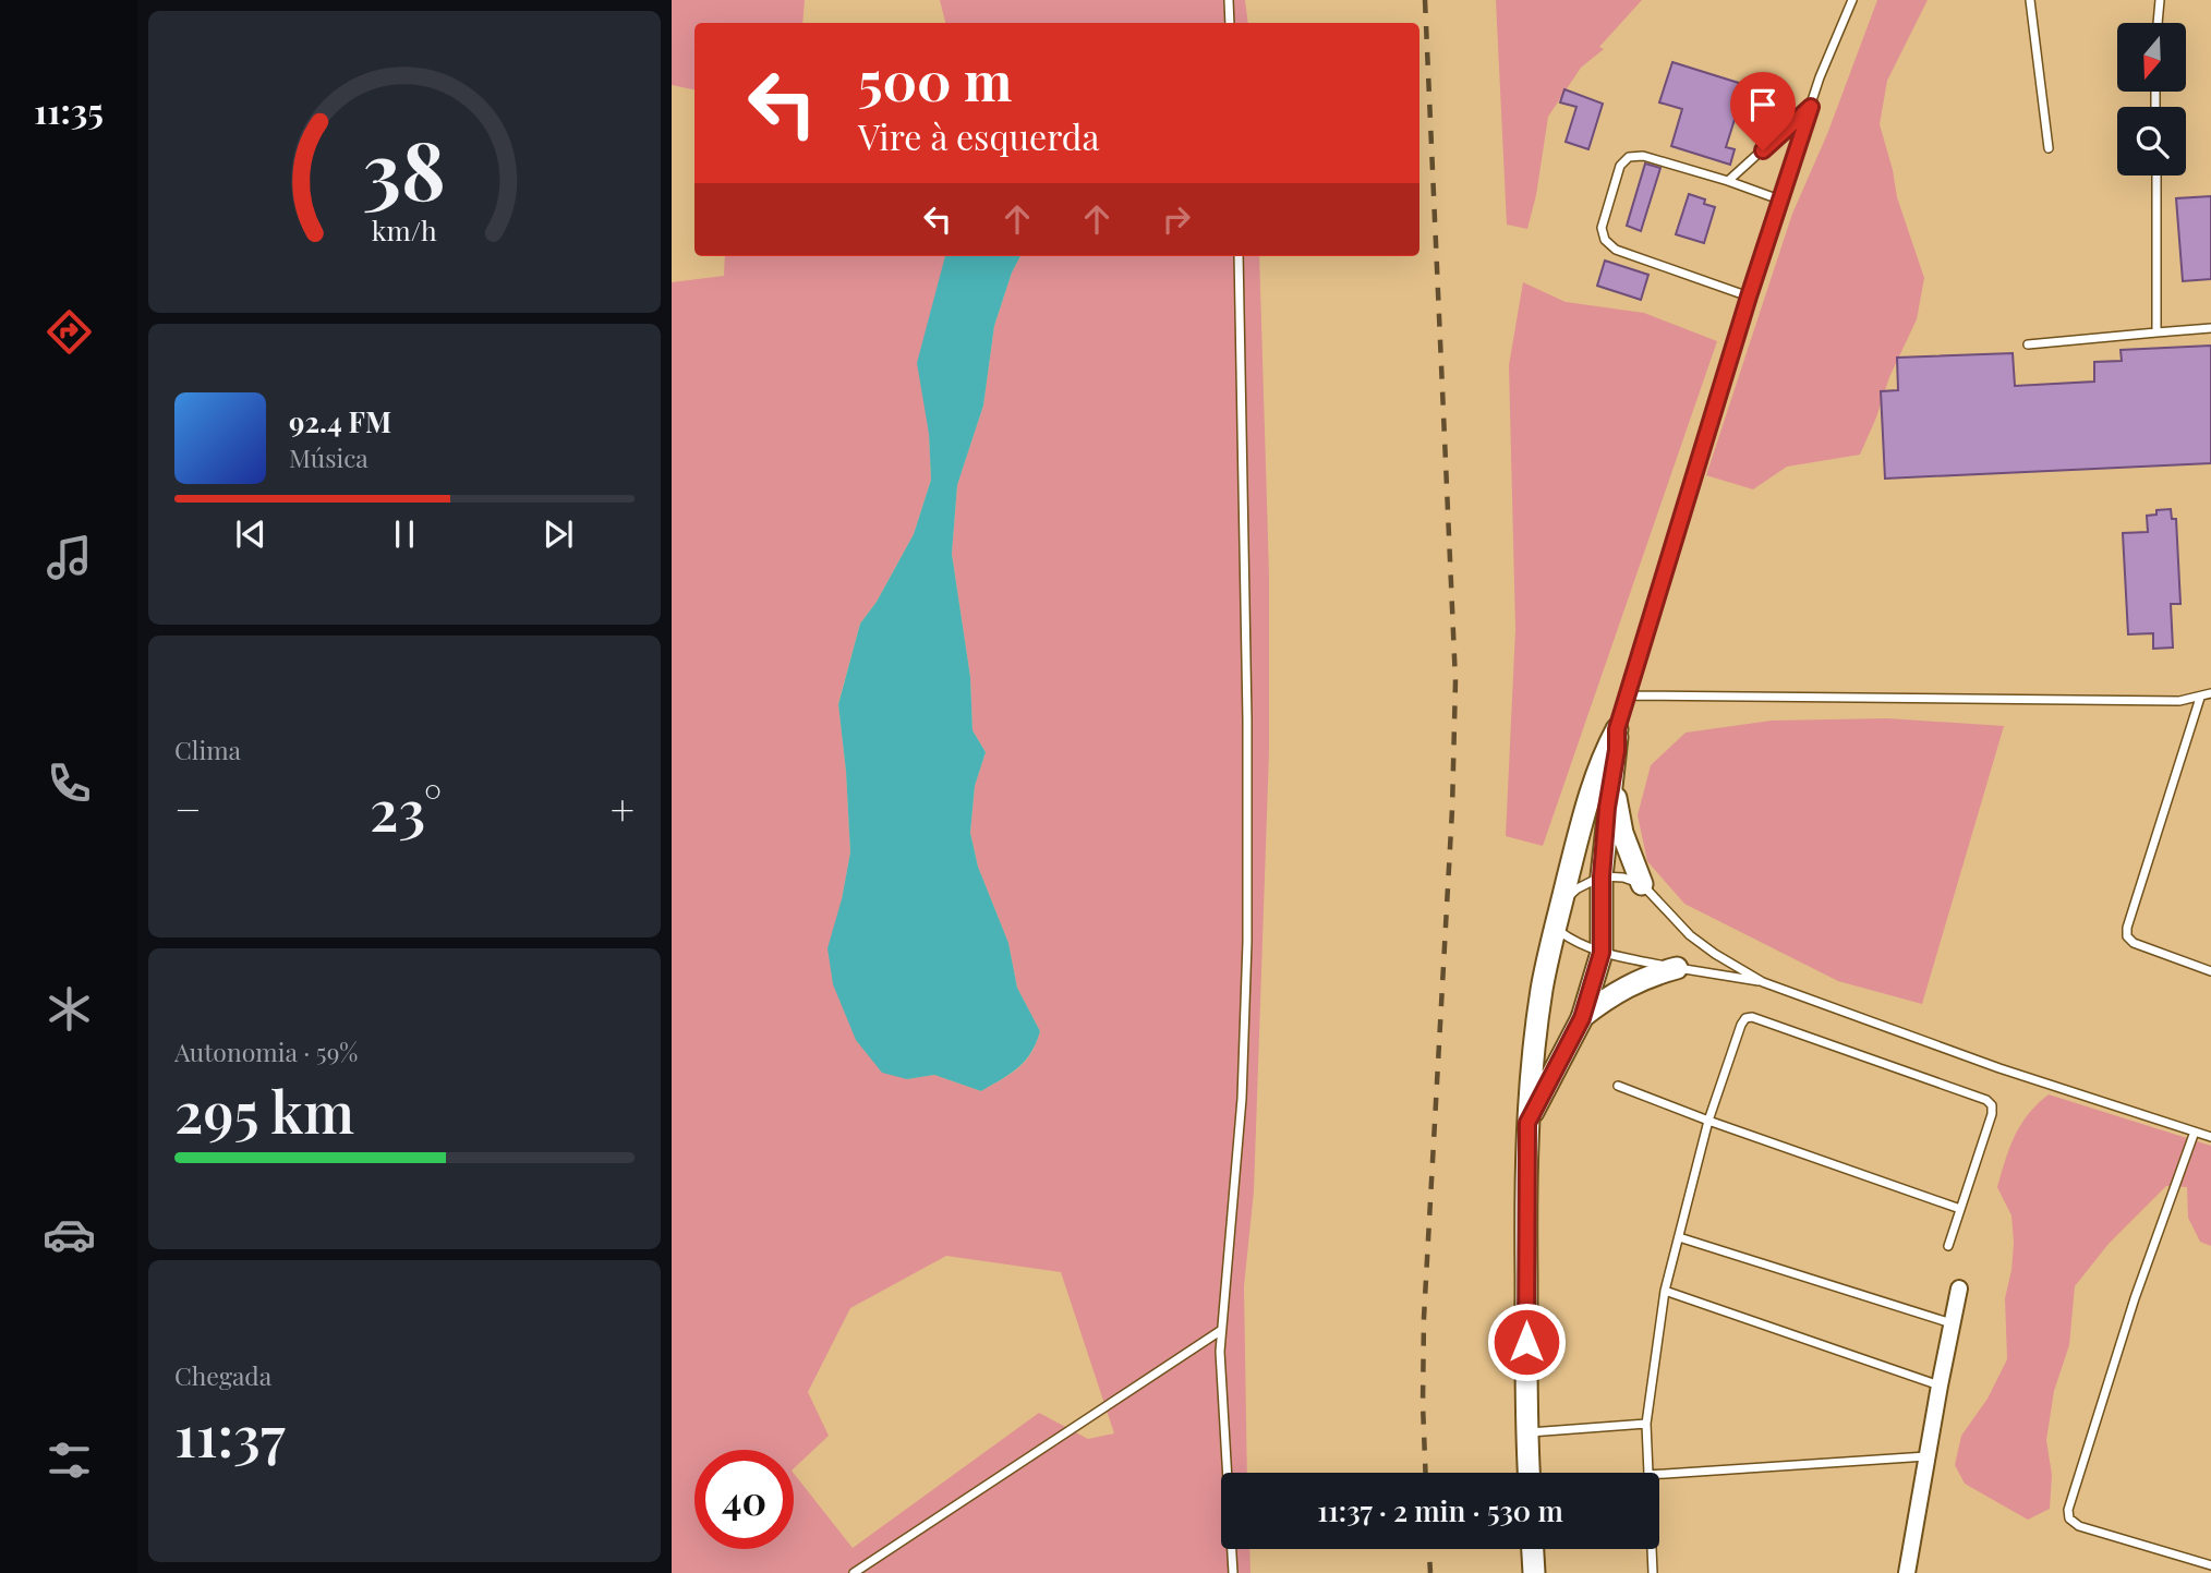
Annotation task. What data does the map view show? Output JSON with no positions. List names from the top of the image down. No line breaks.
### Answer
{"north":"bottom","page":{"tabs":"11:35","turn":["500 m","Vire à esquerda"],"song":["92.4 FM","Música"],"tile":["Clima",["Autonomia · 59%","295 km"],["Chegada","11:37"]],"heat":["−","23°","+"],"limit":"40","trip":"11:37 · 2 min · 530 m","gauge":["38","km/h"]}}
